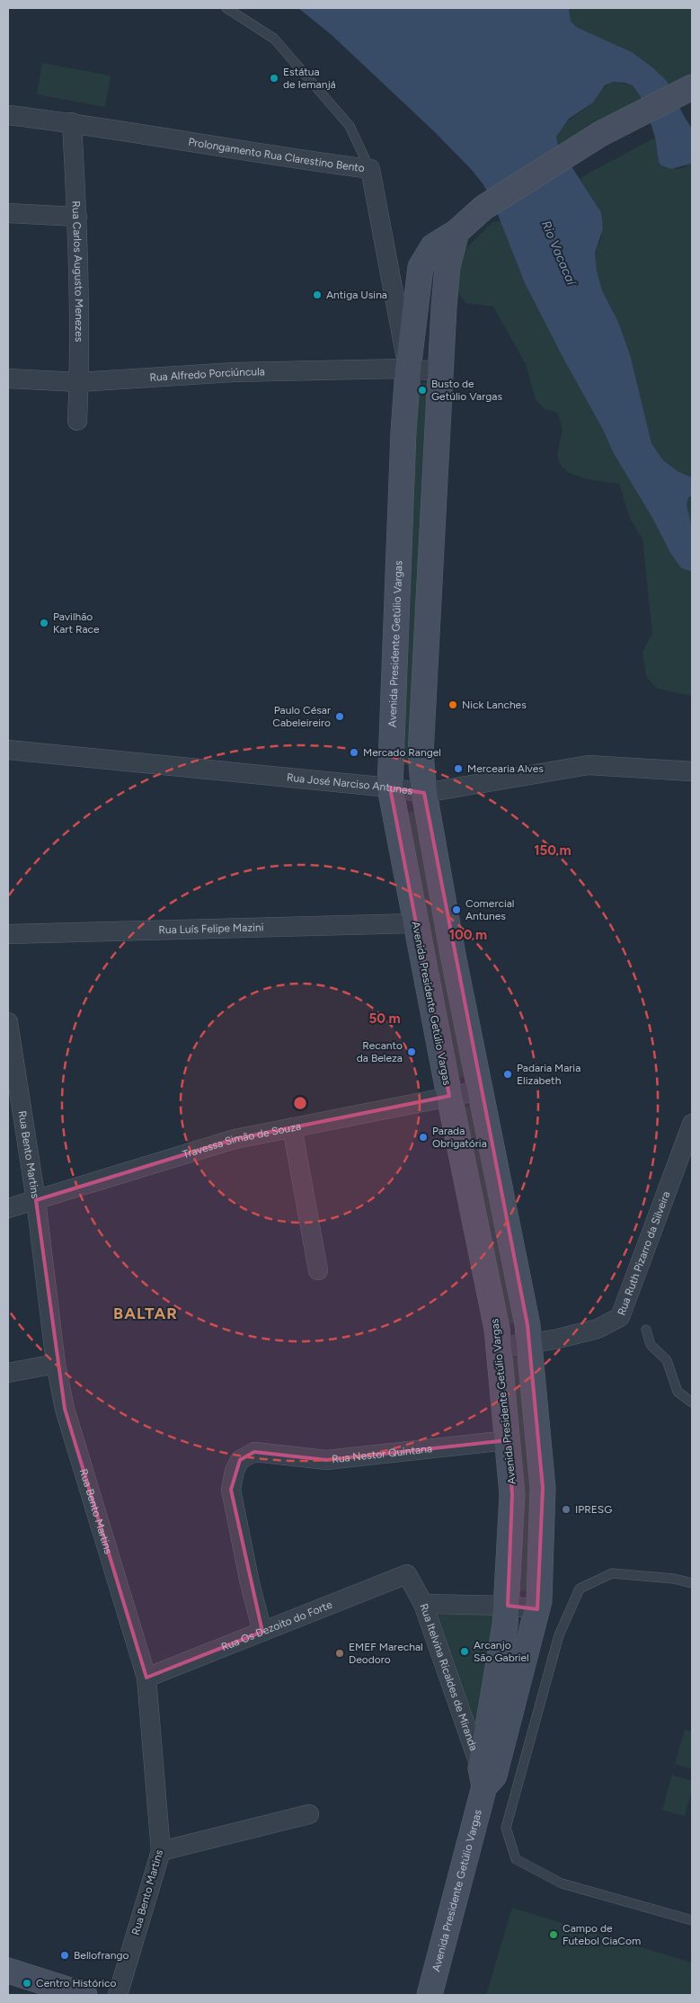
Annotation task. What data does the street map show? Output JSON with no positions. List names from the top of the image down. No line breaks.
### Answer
{"streets":{"main road":["Avenida Presidente Getúlio Vargas"],"street":["Prolongamento Rua Clarestino Bento","Rua Carlos Augusto Menezes","Rua Alfredo Porciúncula","Rua José Narciso Antunes","Rua Luís Felipe Mazini","Travessa Simão de Souza","Rua Bento Martins","Rua Ruth Pizarro da Silveira","Rua Nestor Quintana","Rua Os Dezoito do Forte","Rua Itelvina Ricaldes de Miranda"]},"crossings":[["Prolongamento Rua Clarestino Bento","Rua Carlos Augusto Menezes"],["Prolongamento Rua Clarestino Bento","Rua Alfredo Porciúncula"],["Prolongamento Rua Clarestino Bento","Avenida Presidente Getúlio Vargas"],["Rua Carlos Augusto Menezes","Rua Alfredo Porciúncula"],["Rua Alfredo Porciúncula","Avenida Presidente Getúlio Vargas"],["Avenida Presidente Getúlio Vargas","Rua José Narciso Antunes"],["Avenida Presidente Getúlio Vargas","Rua Luís Felipe Mazini"],["Avenida Presidente Getúlio Vargas","Travessa Simão de Souza"],["Avenida Presidente Getúlio Vargas","Rua Ruth Pizarro da Silveira"],["Avenida Presidente Getúlio Vargas","Rua Nestor Quintana"],["Avenida Presidente Getúlio Vargas","Rua Itelvina Ricaldes de Miranda"],["Travessa Simão de Souza","Rua Bento Martins"],["Rua Bento Martins","Rua Os Dezoito do Forte"],["Rua Nestor Quintana","Rua Os Dezoito do Forte"],["Rua Os Dezoito do Forte","Rua Itelvina Ricaldes de Miranda"]],"districts":["BALTAR"],"water":["Rio Vacacaí"],"places":["Estátua de Iemanjá","Antiga Usina","Busto de Getúlio Vargas","Pavilhão Kart Race","Nick Lanches","Paulo César Cabeleireiro","Mercado Rangel","Mercearia Alves","Comercial Antunes","Recanto da Beleza","Padaria Maria Elizabeth","Parada Obrigatória","IPRESG","Arcanjo São Gabriel","EMEF Marechal Deodoro","Campo de Futebol CiaCom","Bellofrango","Centro Histórico"],"rings":["150 m","100 m","50 m"]}
